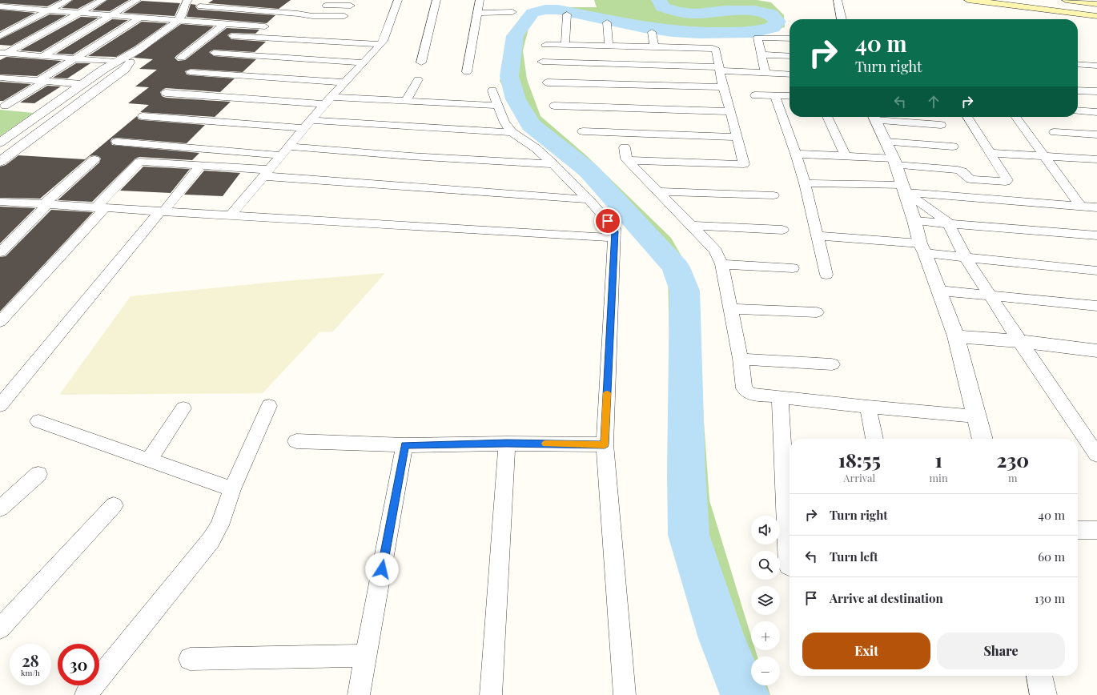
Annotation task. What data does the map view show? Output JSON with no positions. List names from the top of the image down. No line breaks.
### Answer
{"page":{"turn":["40 m","Turn right"],"eta":["18:55","Arrival","1","min","230","m"],"list":[{"name":"Turn right","value":"40 m"},{"name":"Turn left","value":"60 m"},{"name":"Arrive at destination","value":"130 m"}],"map_buttons":["+","−"],"buttons":["Exit","Share"],"speed":"28 km/h","limit":"30"}}
